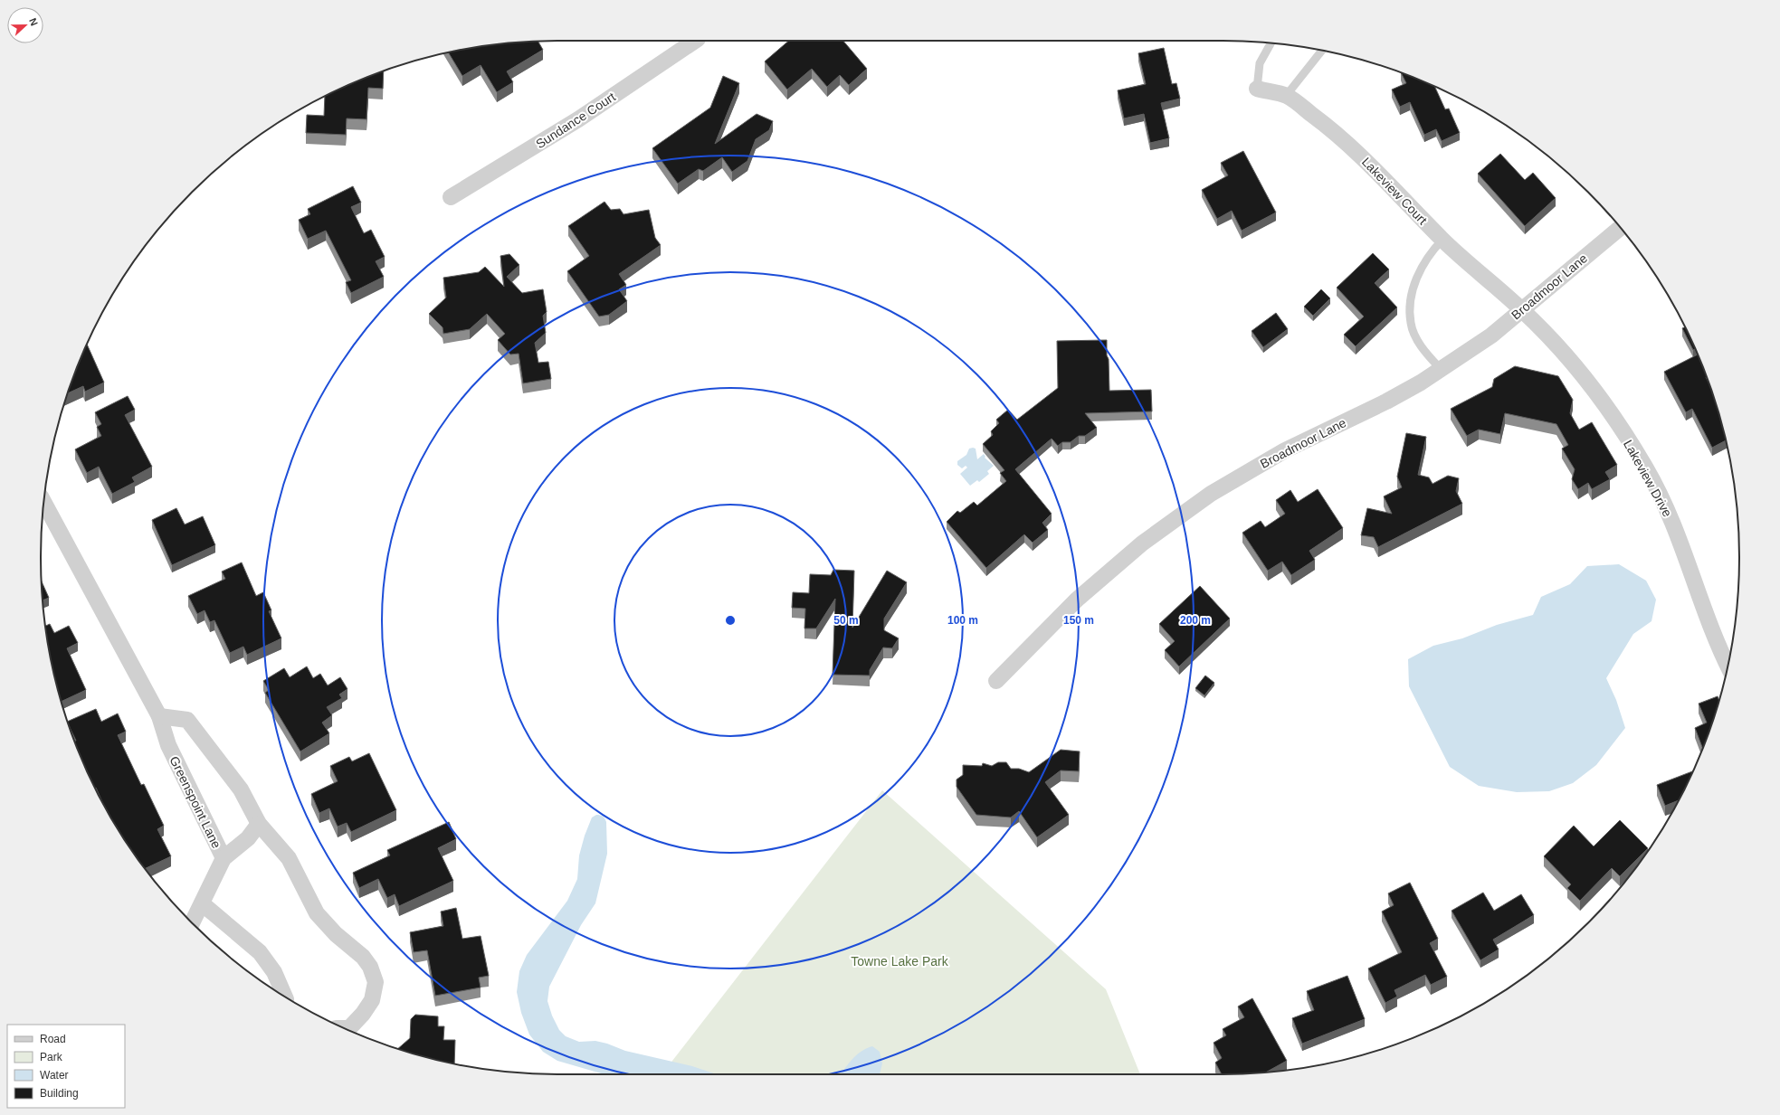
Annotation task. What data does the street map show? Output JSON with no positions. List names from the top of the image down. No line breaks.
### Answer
{"streets":{"street":["Sundance Court","Lakeview Court","Broadmoor Lane","Lakeview Drive","Greenspoint Lane"]},"crossings":[["Lakeview Court","Broadmoor Lane"],["Lakeview Court","Lakeview Drive"],["Broadmoor Lane","Lakeview Drive"]],"parks":["Towne Lake Park"],"legend":["Road","Park","Water","Building"],"north":"right","rings":["50 m","100 m","150 m","200 m"]}
